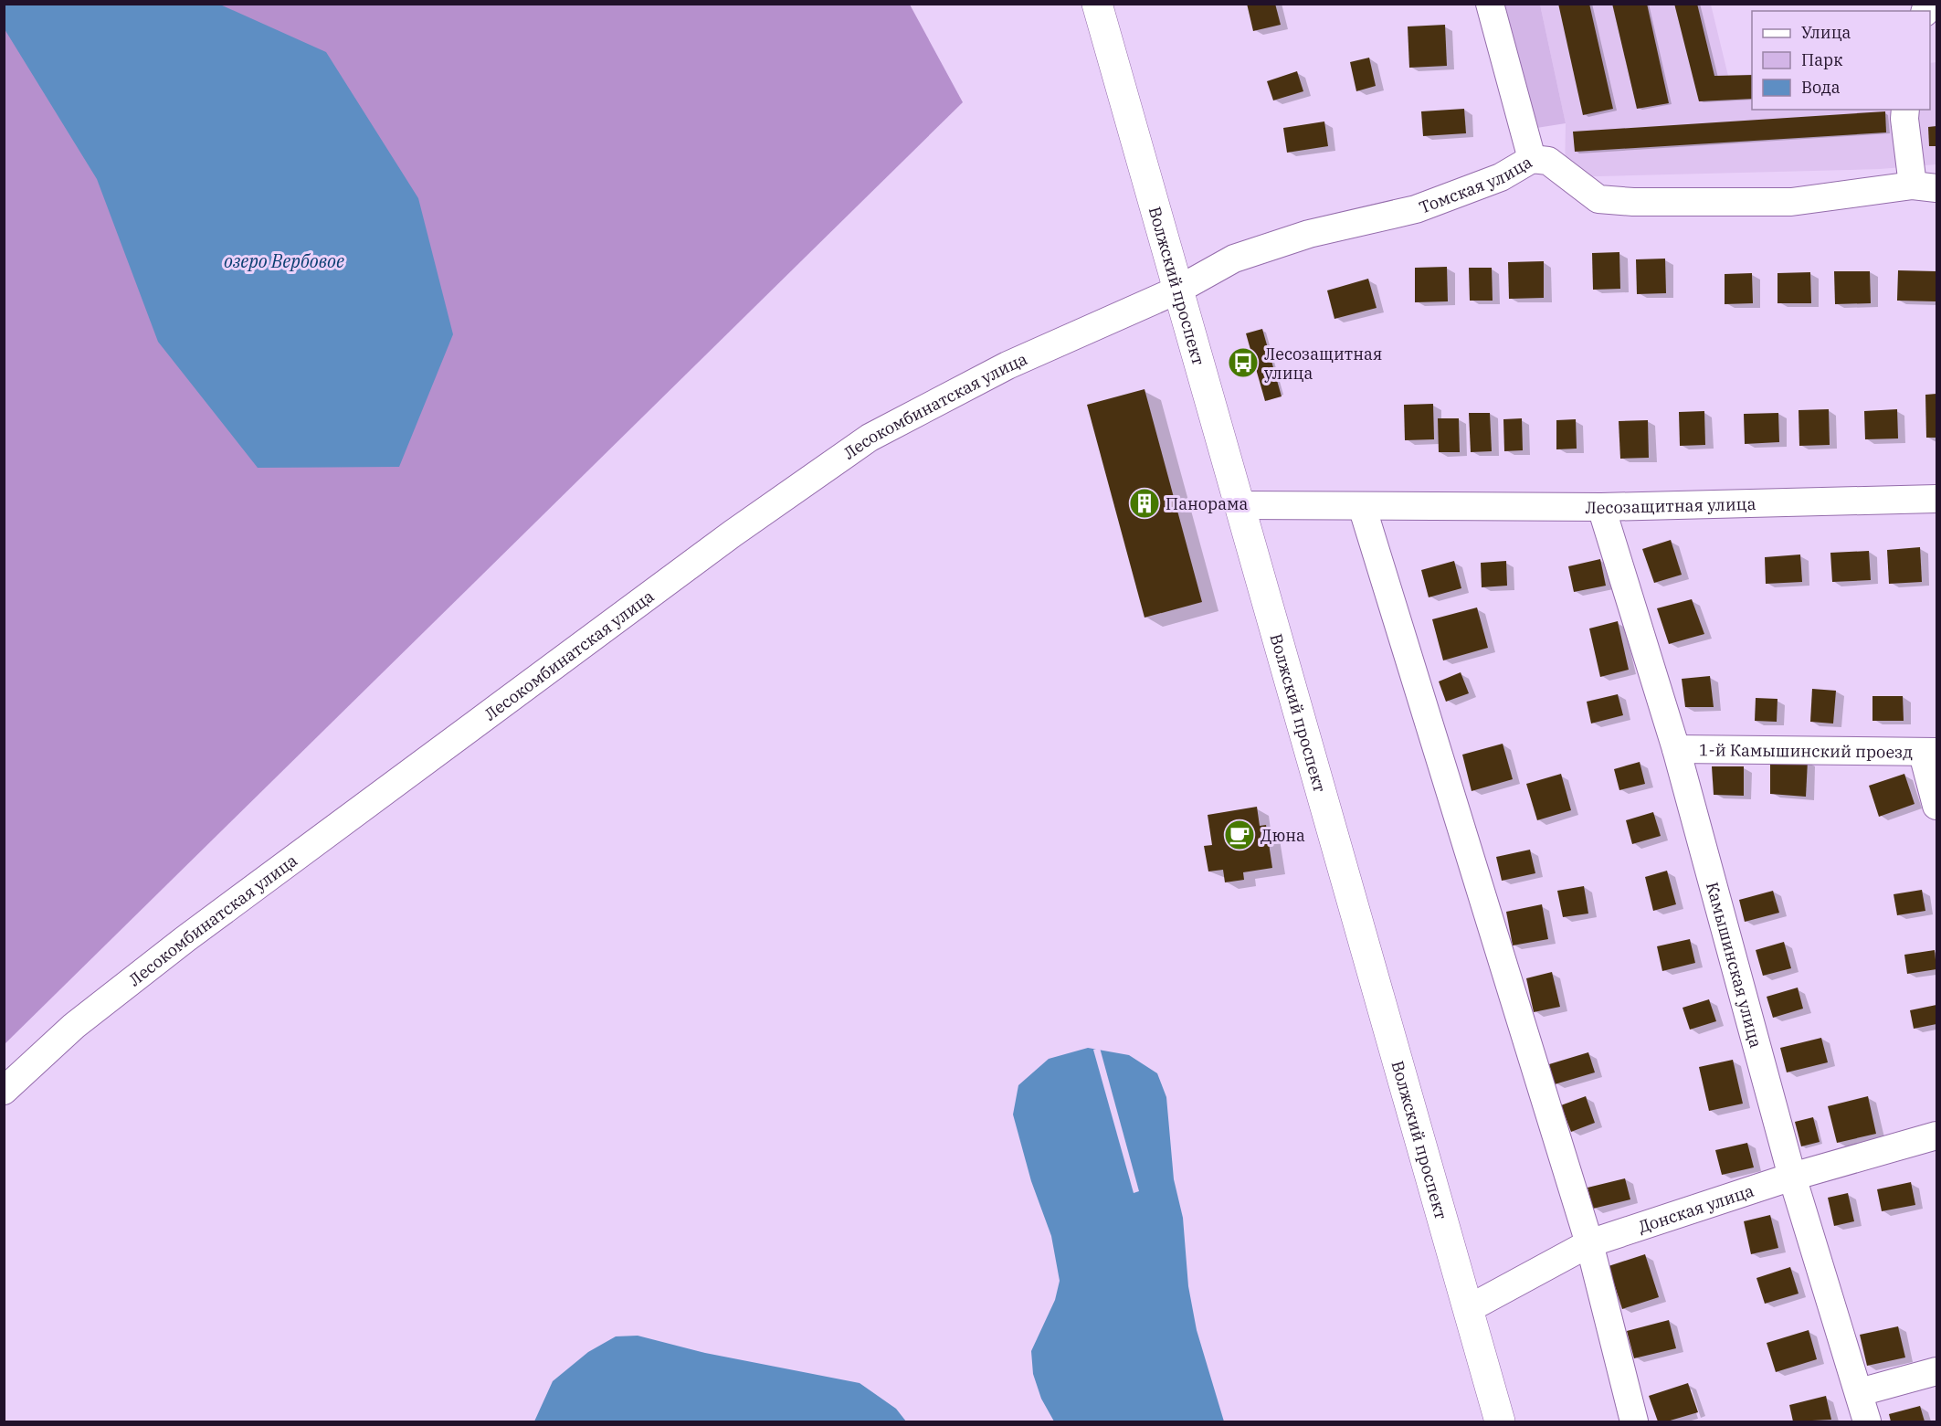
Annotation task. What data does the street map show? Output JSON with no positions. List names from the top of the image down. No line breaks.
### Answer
{"streets":{"main road":["Волжский проспект"],"street":["Томская улица","Лесокомбинатская улица","Лесозащитная улица","1-й Камышинский проезд","Камышинская улица","Донская улица"]},"crossings":[["Томская улица","Волжский проспект"],["Томская улица","Лесокомбинатская улица"],["Волжский проспект","Лесокомбинатская улица"],["Волжский проспект","Лесозащитная улица"],["Волжский проспект","Донская улица"],["Лесозащитная улица","Камышинская улица"],["1-й Камышинский проезд","Камышинская улица"],["Камышинская улица","Донская улица"]],"water":["озеро Вербовое"],"places":{"bus stop":["Лесозащитная улица"],"building":["Панорама"],"cafe":["Дюна"]},"legend":["Улица","Парк","Вода"]}
